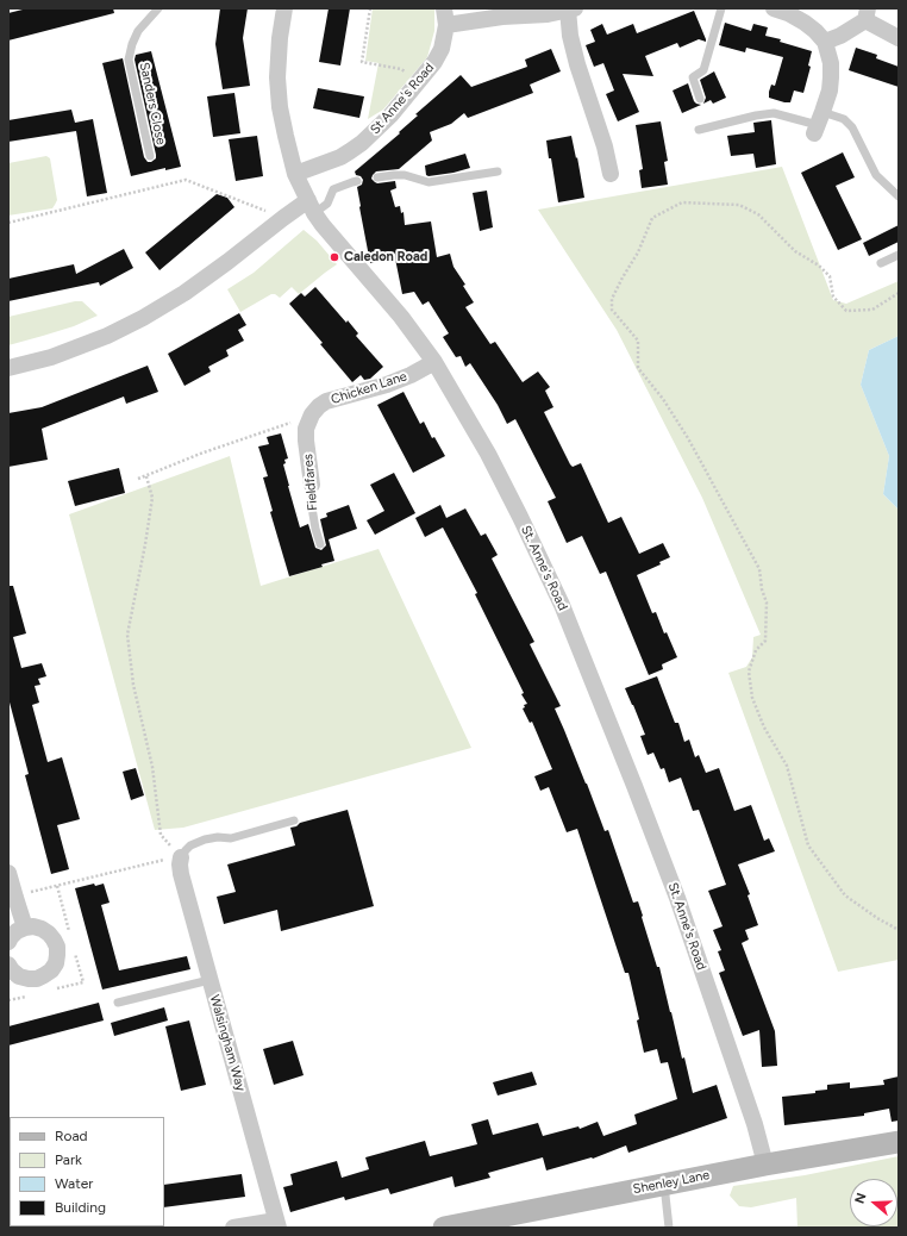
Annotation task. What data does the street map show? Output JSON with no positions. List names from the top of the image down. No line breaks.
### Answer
{"streets":{"main road":["Shenley Lane"],"street":["St Anne's Road","Chicken Lane","Fieldfares","St. Anne's Road","Walsingham Way"],"lane":["Sanders Close"]},"crossings":[["St Anne's Road","St. Anne's Road"],["Chicken Lane","Fieldfares"],["Chicken Lane","St. Anne's Road"],["St. Anne's Road","Shenley Lane"]],"places":["Caledon Road"],"legend":["Road","Park","Water","Building"],"north":"left"}
